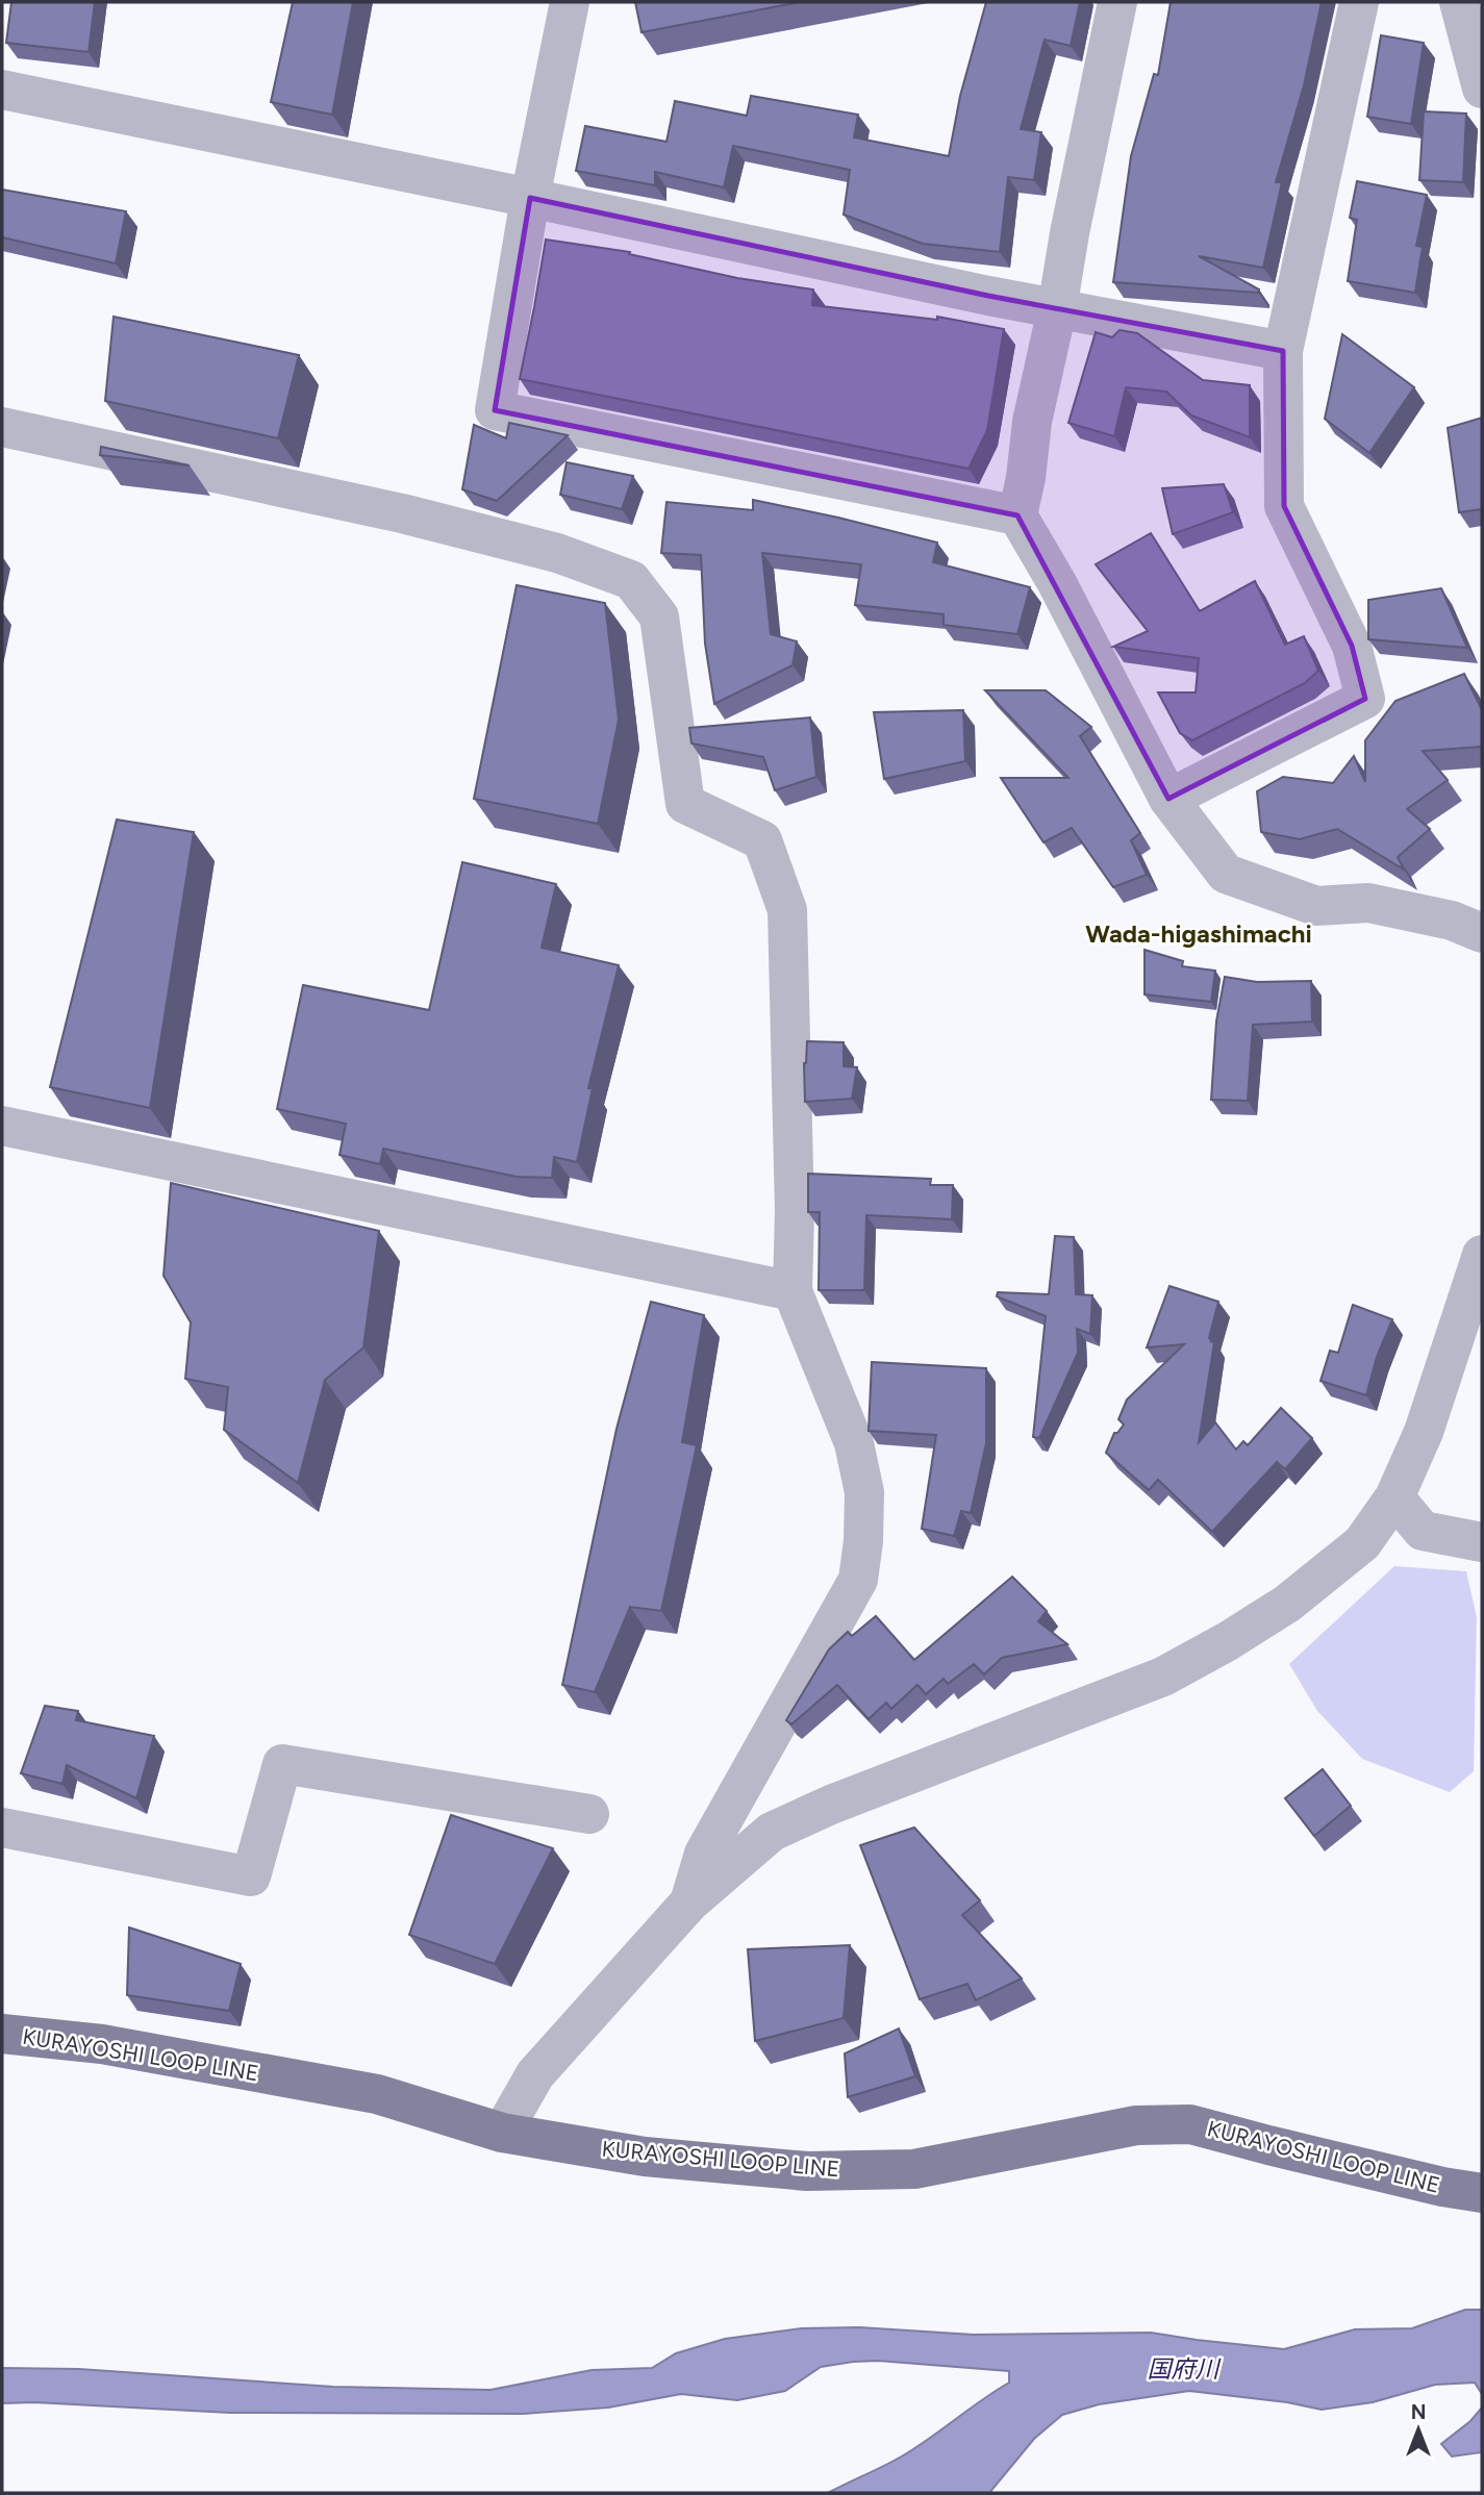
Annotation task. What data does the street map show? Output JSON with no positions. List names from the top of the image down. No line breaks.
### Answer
{"streets":{"main road":["KURAYOSHI LOOP LINE"]},"districts":["Wada-higashimachi"],"water":["国府川"],"north":"top"}
